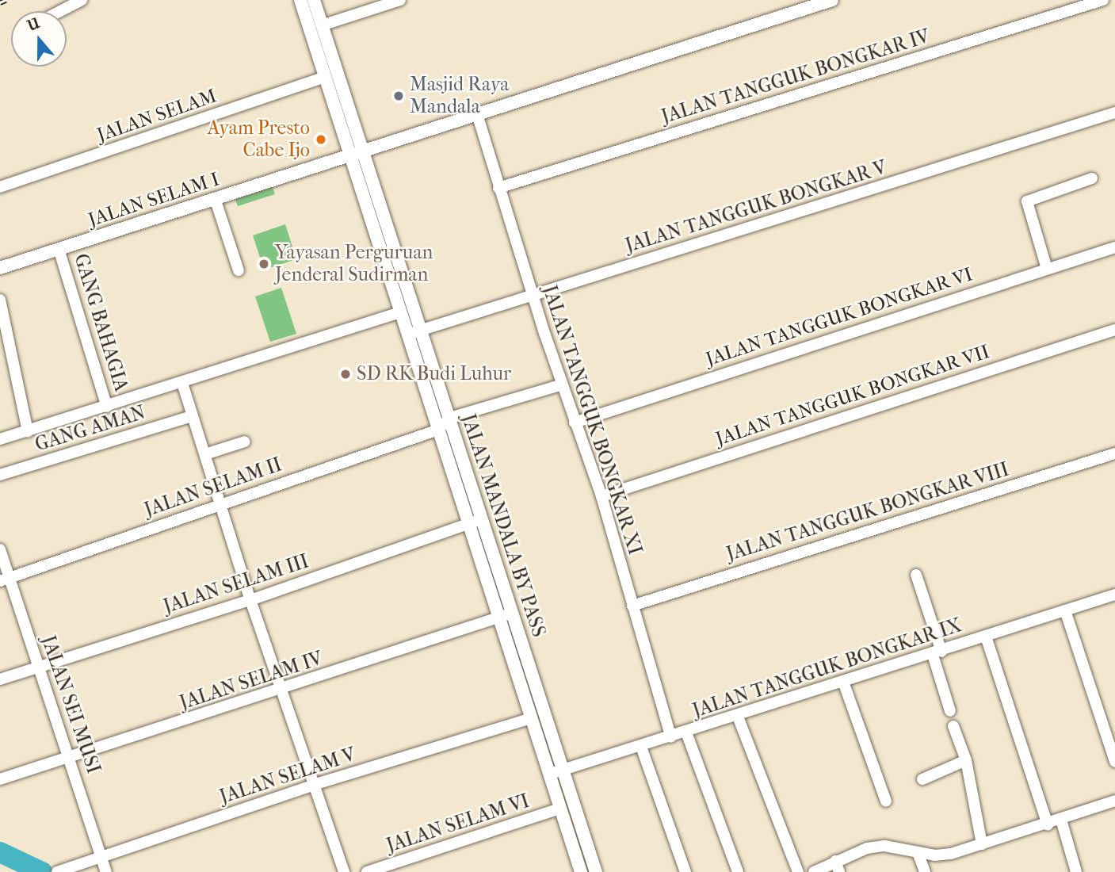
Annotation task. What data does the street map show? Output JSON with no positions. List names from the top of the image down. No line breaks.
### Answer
{"streets":{"street":["JALAN TANGGUK BONGKAR IV","JALAN SELAM","JALAN SELAM I","JALAN TANGGUK BONGKAR V","JALAN TANGGUK BONGKAR VI","GANG BAHAGIA","JALAN TANGGUK BONGKAR VII","JALAN TANGGUK BONGKAR XI","GANG AMAN","JALAN SELAM II","JALAN TANGGUK BONGKAR VIII","JALAN MANDALA BY PASS","JALAN SELAM III","JALAN TANGGUK BONGKAR IX","JALAN SELAM IV","JALAN SEI MUSI","JALAN SELAM V","JALAN SELAM VI"]},"crossings":[["JALAN TANGGUK BONGKAR IV","JALAN TANGGUK BONGKAR XI"],["JALAN SELAM","JALAN MANDALA BY PASS"],["JALAN SELAM I","GANG BAHAGIA"],["JALAN SELAM I","JALAN TANGGUK BONGKAR XI"],["JALAN SELAM I","JALAN MANDALA BY PASS"],["JALAN TANGGUK BONGKAR V","JALAN TANGGUK BONGKAR XI"],["JALAN TANGGUK BONGKAR V","JALAN MANDALA BY PASS"],["JALAN TANGGUK BONGKAR VI","JALAN TANGGUK BONGKAR XI"],["JALAN TANGGUK BONGKAR VII","JALAN TANGGUK BONGKAR XI"],["JALAN TANGGUK BONGKAR XI","JALAN TANGGUK BONGKAR VIII"],["JALAN TANGGUK BONGKAR XI","JALAN TANGGUK BONGKAR IX"],["JALAN SELAM II","JALAN MANDALA BY PASS"],["JALAN SELAM II","JALAN SEI MUSI"],["JALAN MANDALA BY PASS","JALAN SELAM III"],["JALAN MANDALA BY PASS","JALAN TANGGUK BONGKAR IX"],["JALAN MANDALA BY PASS","JALAN SELAM IV"],["JALAN MANDALA BY PASS","JALAN SELAM V"],["JALAN MANDALA BY PASS","JALAN SELAM VI"],["JALAN SELAM III","JALAN SEI MUSI"],["JALAN SELAM IV","JALAN SEI MUSI"],["JALAN SEI MUSI","JALAN SELAM V"]],"places":["Masjid Raya Mandala","Ayam Presto Cabe Ijo","Yayasan Perguruan Jenderal Sudirman","SD RK Budi Luhur"],"north":"top"}
